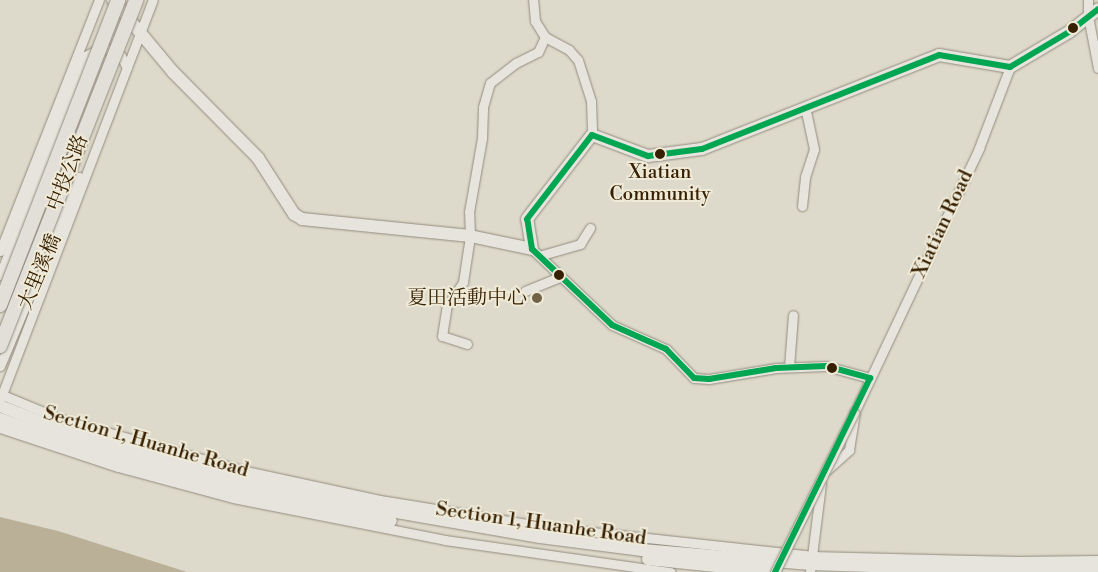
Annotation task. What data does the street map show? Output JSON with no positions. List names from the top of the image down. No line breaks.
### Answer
{"streets":{"main road":["中投公路"],"street":["Xiatian Road","大里溪橋","Section 1, Huanhe Road"]},"crossings":[["Xiatian Road","Section 1, Huanhe Road"]],"places":["Xiatian Community","夏田活動中心"]}
